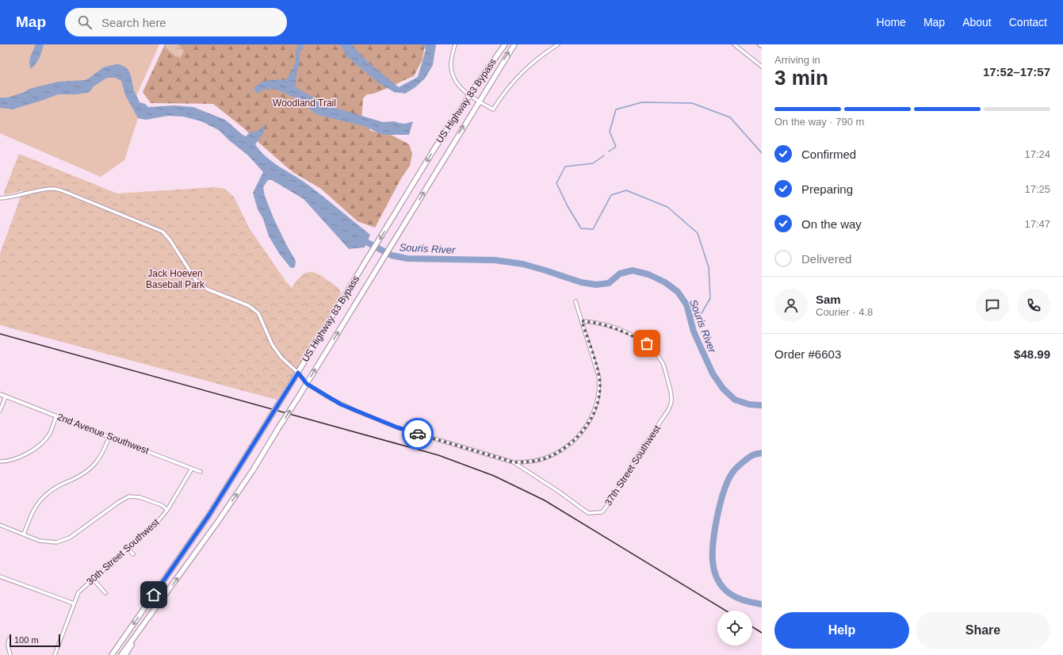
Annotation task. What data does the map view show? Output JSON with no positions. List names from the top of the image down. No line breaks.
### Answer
{"streets":{"highway":["US Highway 83 Bypass"],"street":["2nd Avenue Southwest","37th Street Southwest","30th Street Southwest"]},"crossings":[["2nd Avenue Southwest","30th Street Southwest"]],"water":["Souris River"],"parks":["Woodland Trail","Jack Hoeven Baseball Park"],"scale_bar":"100 m","page":{"header":"Map","search":"Search here","nav":["Home","Map","About","Contact"],"heading":["3 min","Arriving in","17:52–17:57"],"panel":["Sam","Courier · 4.8","Order #6603","$48.99"],"bar":"On the way · 790 m","list":[["Confirmed","17:24"],["Preparing","17:25"],["On the way","17:47"],"Delivered"],"buttons":["Help","Share"],"scale":"100 m"}}
